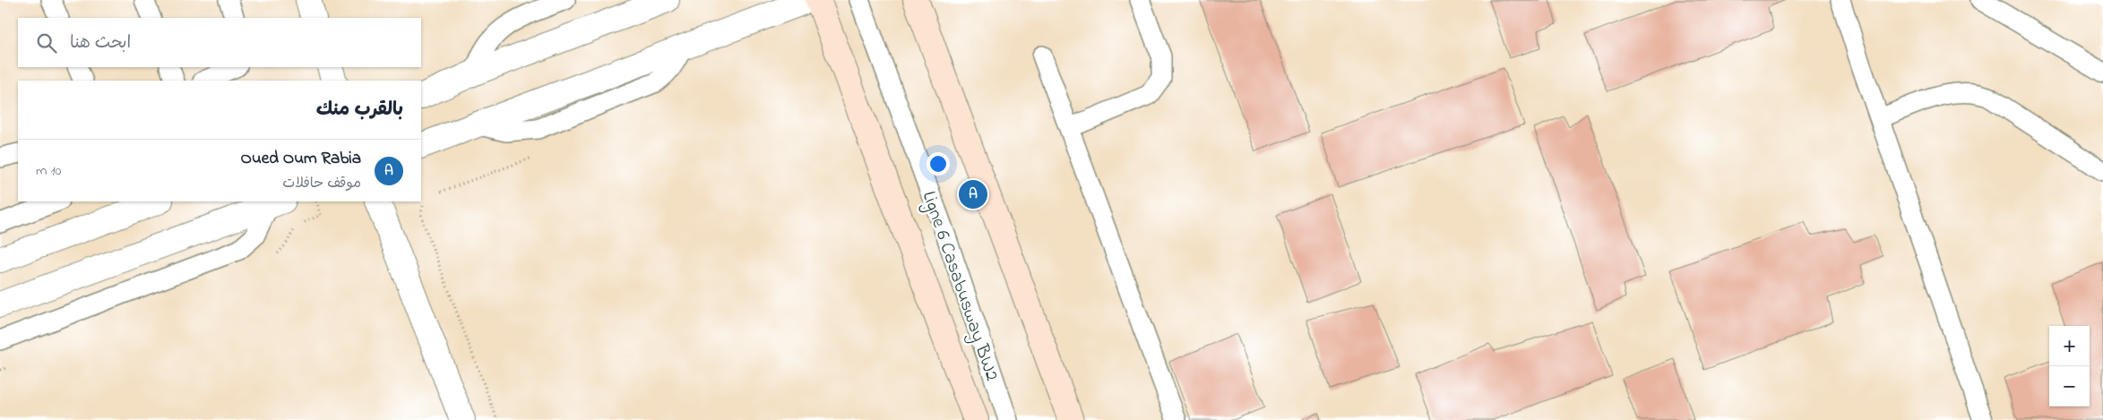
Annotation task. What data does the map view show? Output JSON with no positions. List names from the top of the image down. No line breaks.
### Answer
{"streets":{"lane":["Ligne 6 Casabusway BW2"]},"page":{"search":"ابحث هنا","heading":"بالقرب منك","list":[{"mark":"A","name":"Oued Oum Rabia","note":"موقف حافلات","value":"10 m"}],"pins":"A","map_buttons":["+","−"]}}
